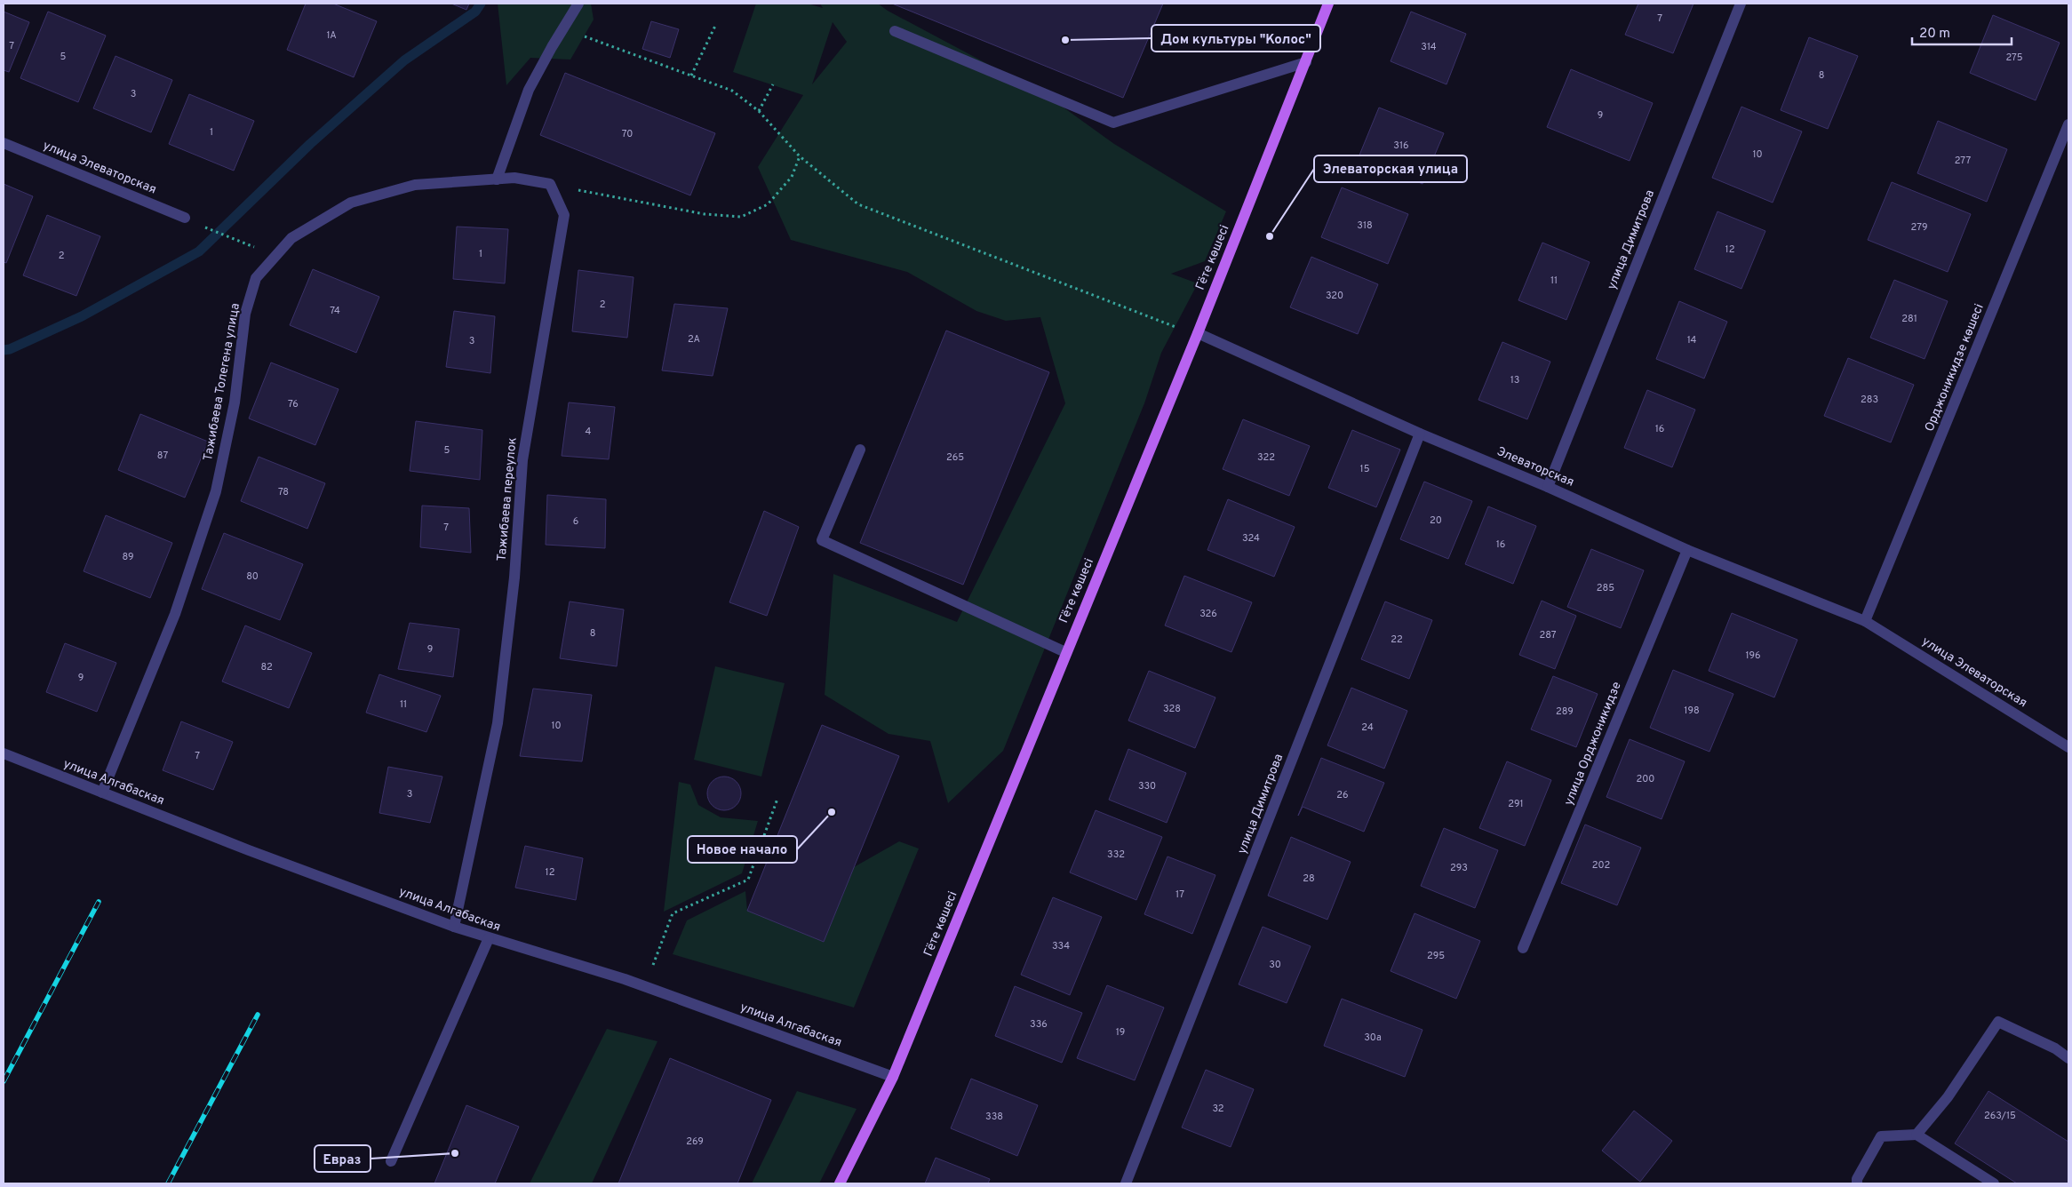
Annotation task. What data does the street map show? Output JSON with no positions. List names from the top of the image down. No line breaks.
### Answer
{"streets":{"main road":["Гёте көшесі"],"street":["улица Элеваторская","улица Димитрова","Орджоникидзе көшесі","Тажибаева Толегена улица","Элеваторская","Тажибаева переулок","улица Орджоникидзе","улица Алгабаская"]},"crossings":[["улица Элеваторская","Орджоникидзе көшесі"],["улица Элеваторская","Элеваторская"],["улица Димитрова","Элеваторская"],["Гёте көшесі","Элеваторская"],["Гёте көшесі","улица Алгабаская"],["Орджоникидзе көшесі","Элеваторская"],["Тажибаева Толегена улица","улица Алгабаская"],["Элеваторская","улица Орджоникидзе"],["Тажибаева переулок","улица Алгабаская"]],"places":["Дом культуры \"Колос\"","Элеваторская улица","Новое начало","Евраз"],"house_numbers":["7","1А","7","314","5","275","8","3","9","1","70","316","10","277","318","279","12","1","2","11","320","2","74","281","2А","14","3","13","283","76","16","4","5","87","265","322","15","78","20","6","7","324","16","89","80","285","326","8","287","22","9","196","82","9","11","328","198","289","10","24","7","200","330","3","26","291","332","202","293","12","28","17","334","295","30","336","19","30а","32","263/15","338","269"],"scale_bar":"20 m"}
